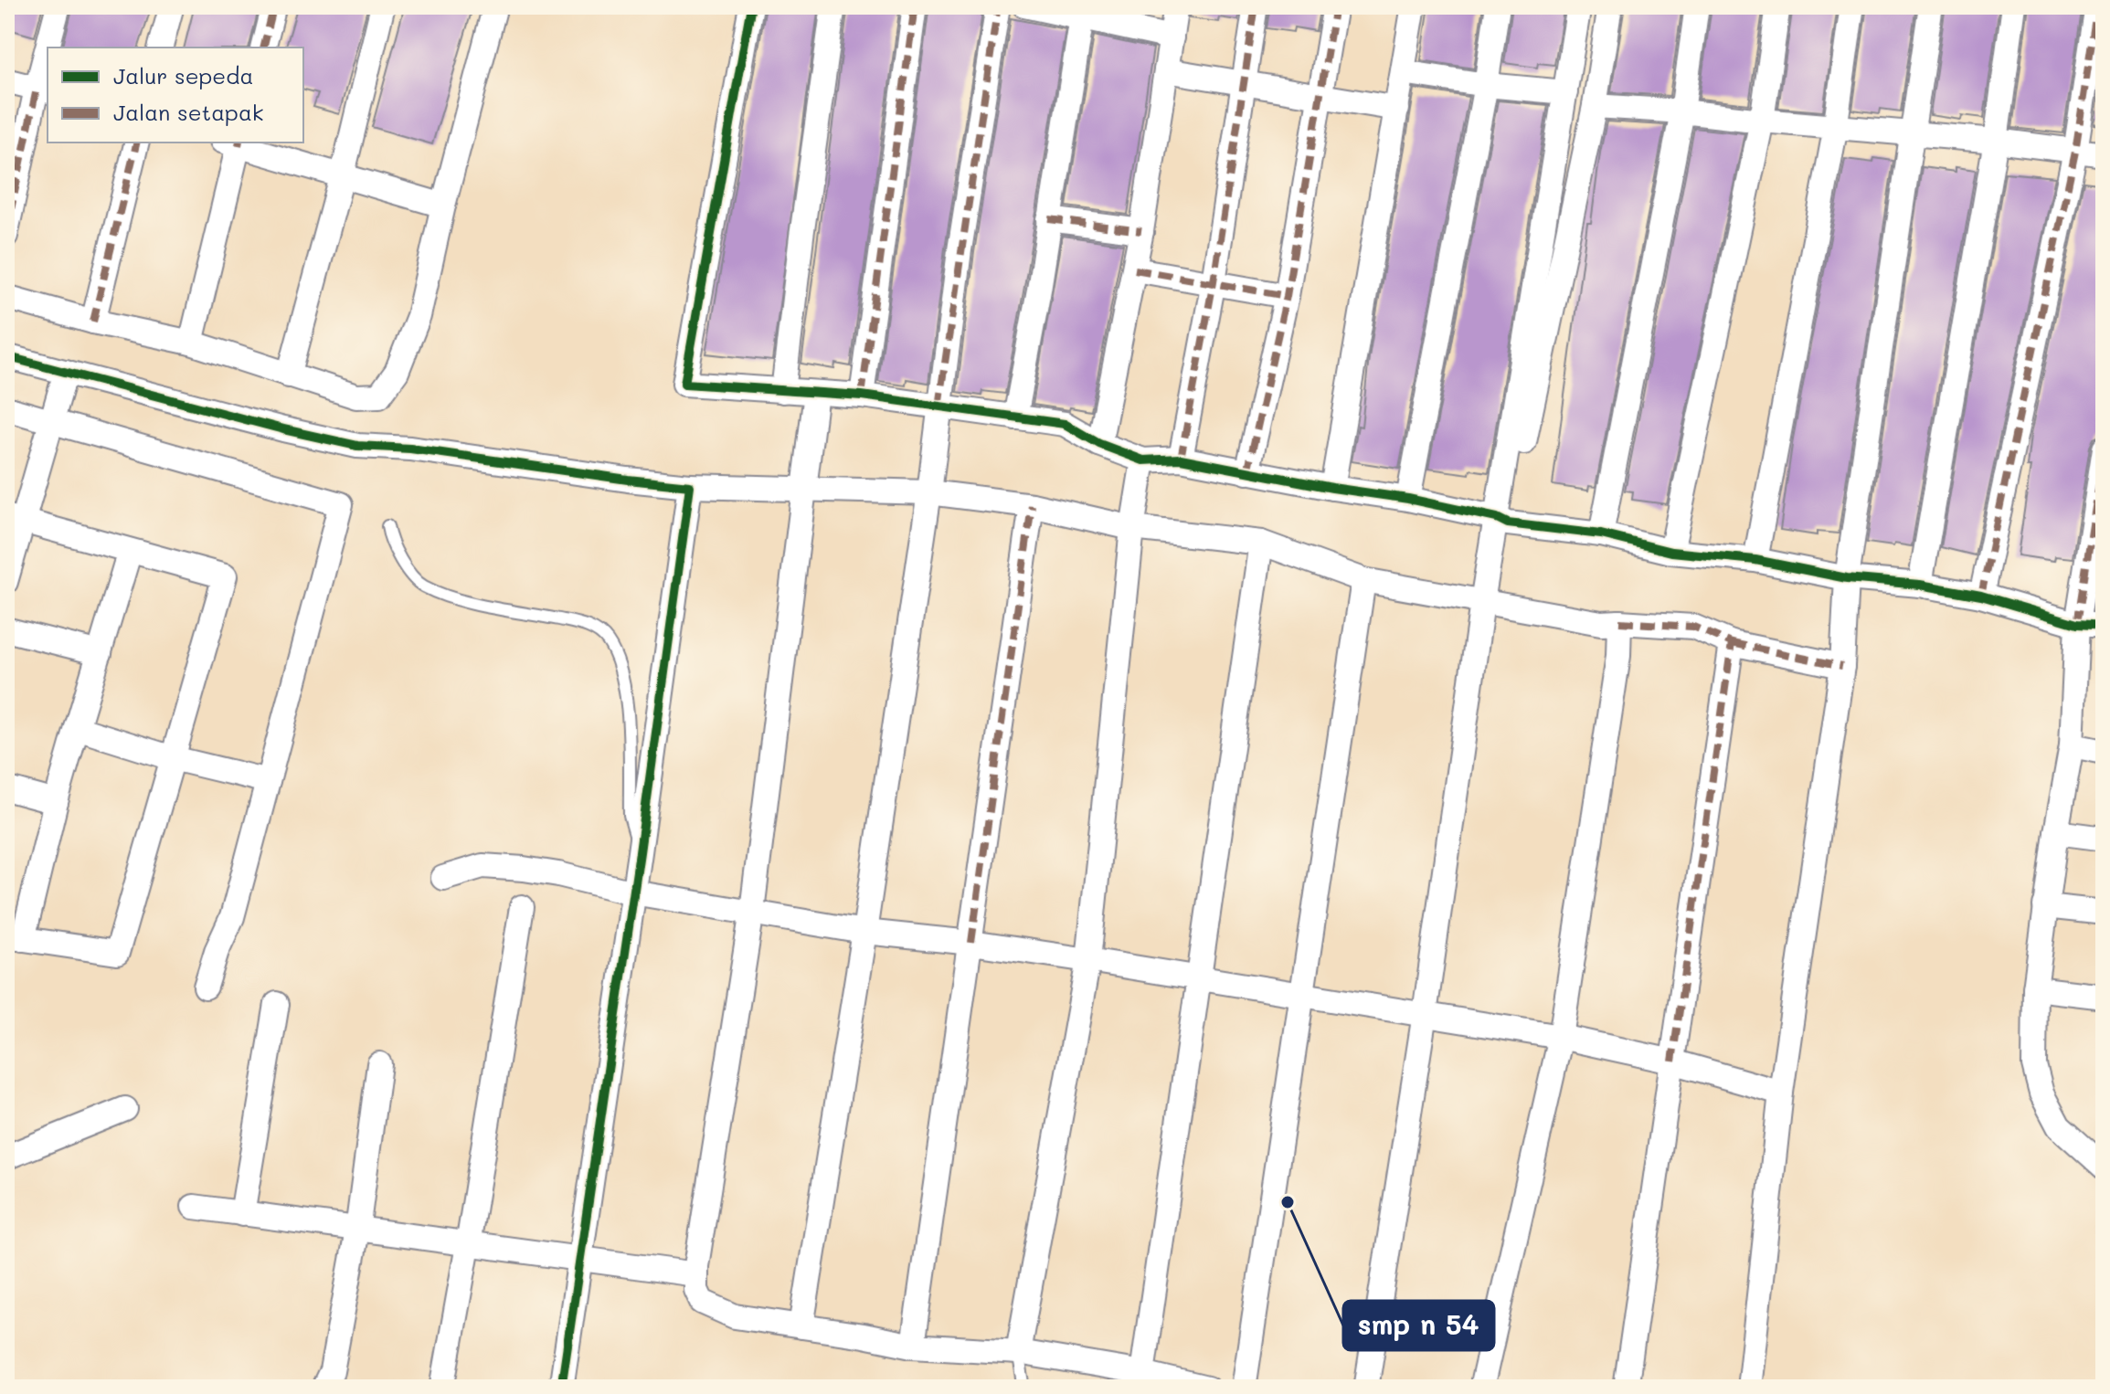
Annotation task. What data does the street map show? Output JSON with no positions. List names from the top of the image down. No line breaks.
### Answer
{"places":["smp n 54"],"legend":["Jalur sepeda","Jalan setapak"]}
